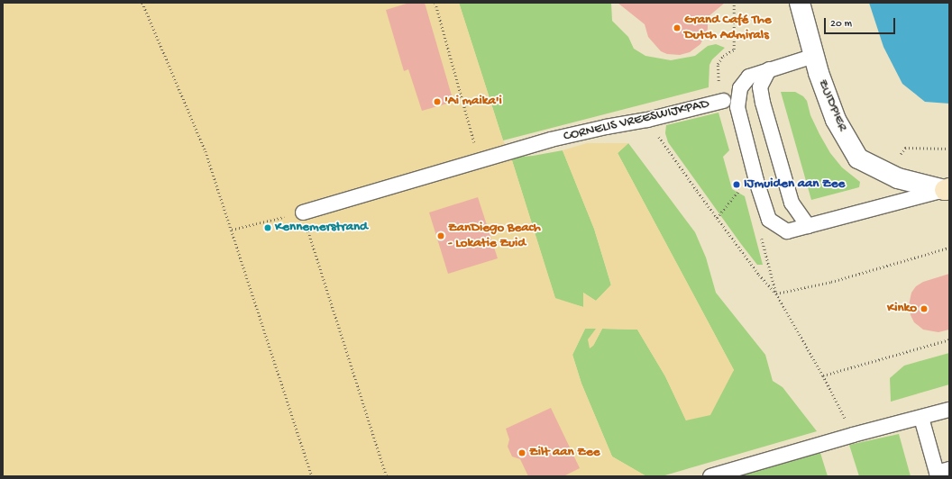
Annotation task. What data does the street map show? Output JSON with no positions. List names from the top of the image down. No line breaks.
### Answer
{"streets":{"street":["ZUIDPIER"],"lane":["CORNELIS VREESWIJKPAD"]},"places":["Grand Café The Dutch Admirals","'Ai maika'i","IJmuiden aan Zee","Kennemerstrand","ZanDiego Beach - Lokatie Zuid","Kinko","Zilt aan Zee"],"scale_bar":"20 m"}
